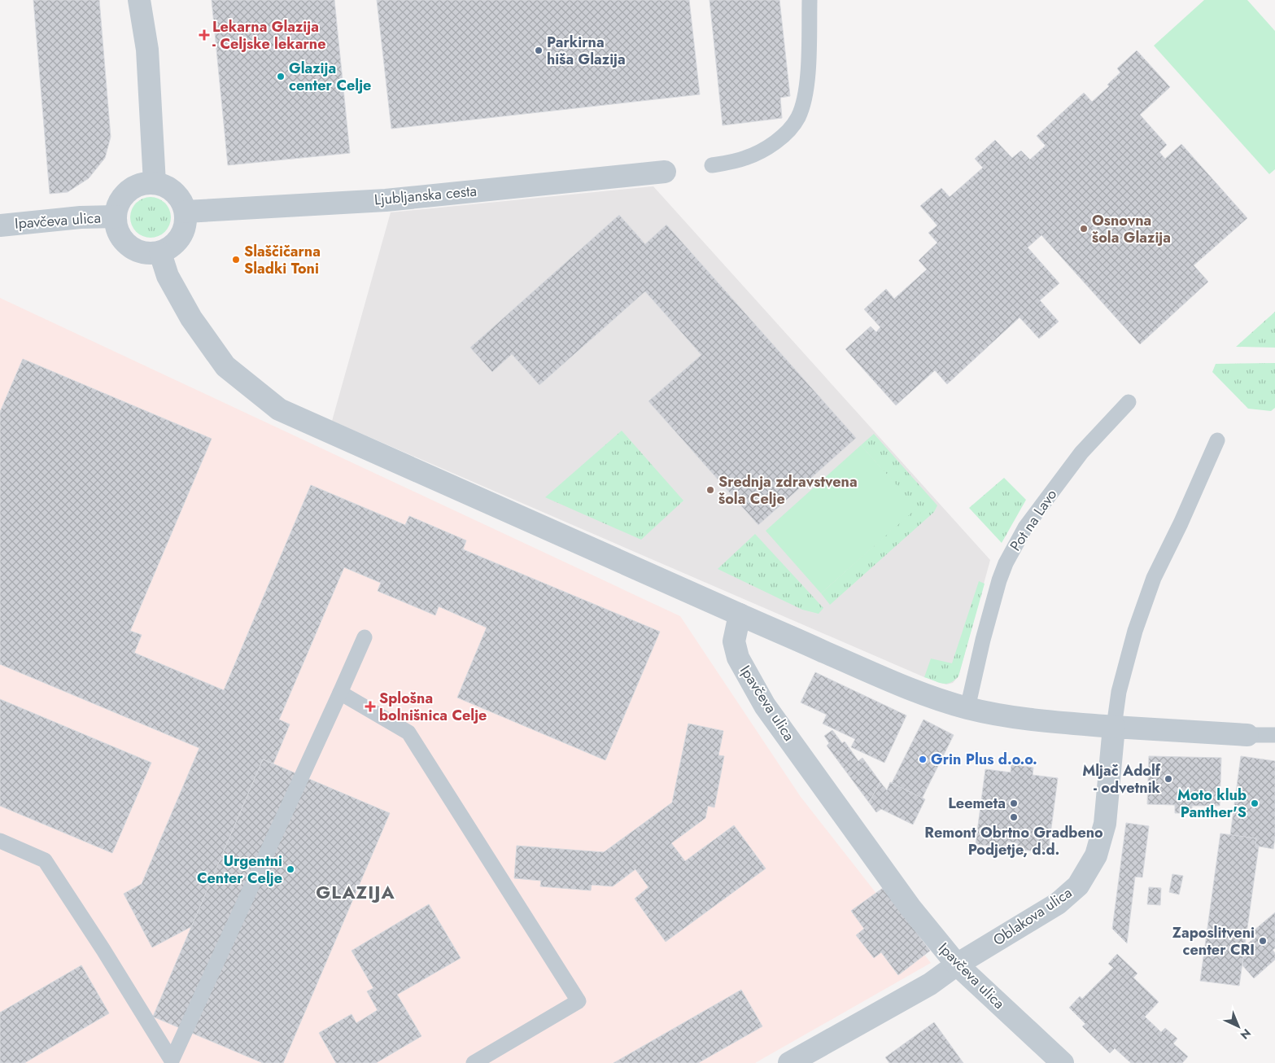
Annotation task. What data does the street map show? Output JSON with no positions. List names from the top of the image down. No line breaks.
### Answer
{"streets":{"street":["Ljubljanska cesta","Ipavčeva ulica","Oblakova ulica"],"lane":["Pot na Lavo"]},"crossings":[["Ljubljanska cesta","Ipavčeva ulica"],["Ipavčeva ulica","Oblakova ulica"]],"districts":["GLAZIJA"],"places":{"health":["Lekarna Glazija - Celjske lekarne","Splošna bolnišnica Celje"],"other":["Parkirna hiša Glazija","Glazija center Celje","Osnovna šola Glazija","Slaščičarna Sladki Toni","Srednja zdravstvena šola Celje","Grin Plus d.o.o.","Mljač Adolf - odvetnik","Leemeta","Moto klub Panther'S","Remont Obrtno Gradbeno Podjetje, d.d.","Urgentni Center Celje","Zaposlitveni center CRI"]},"north":"bottom right"}
